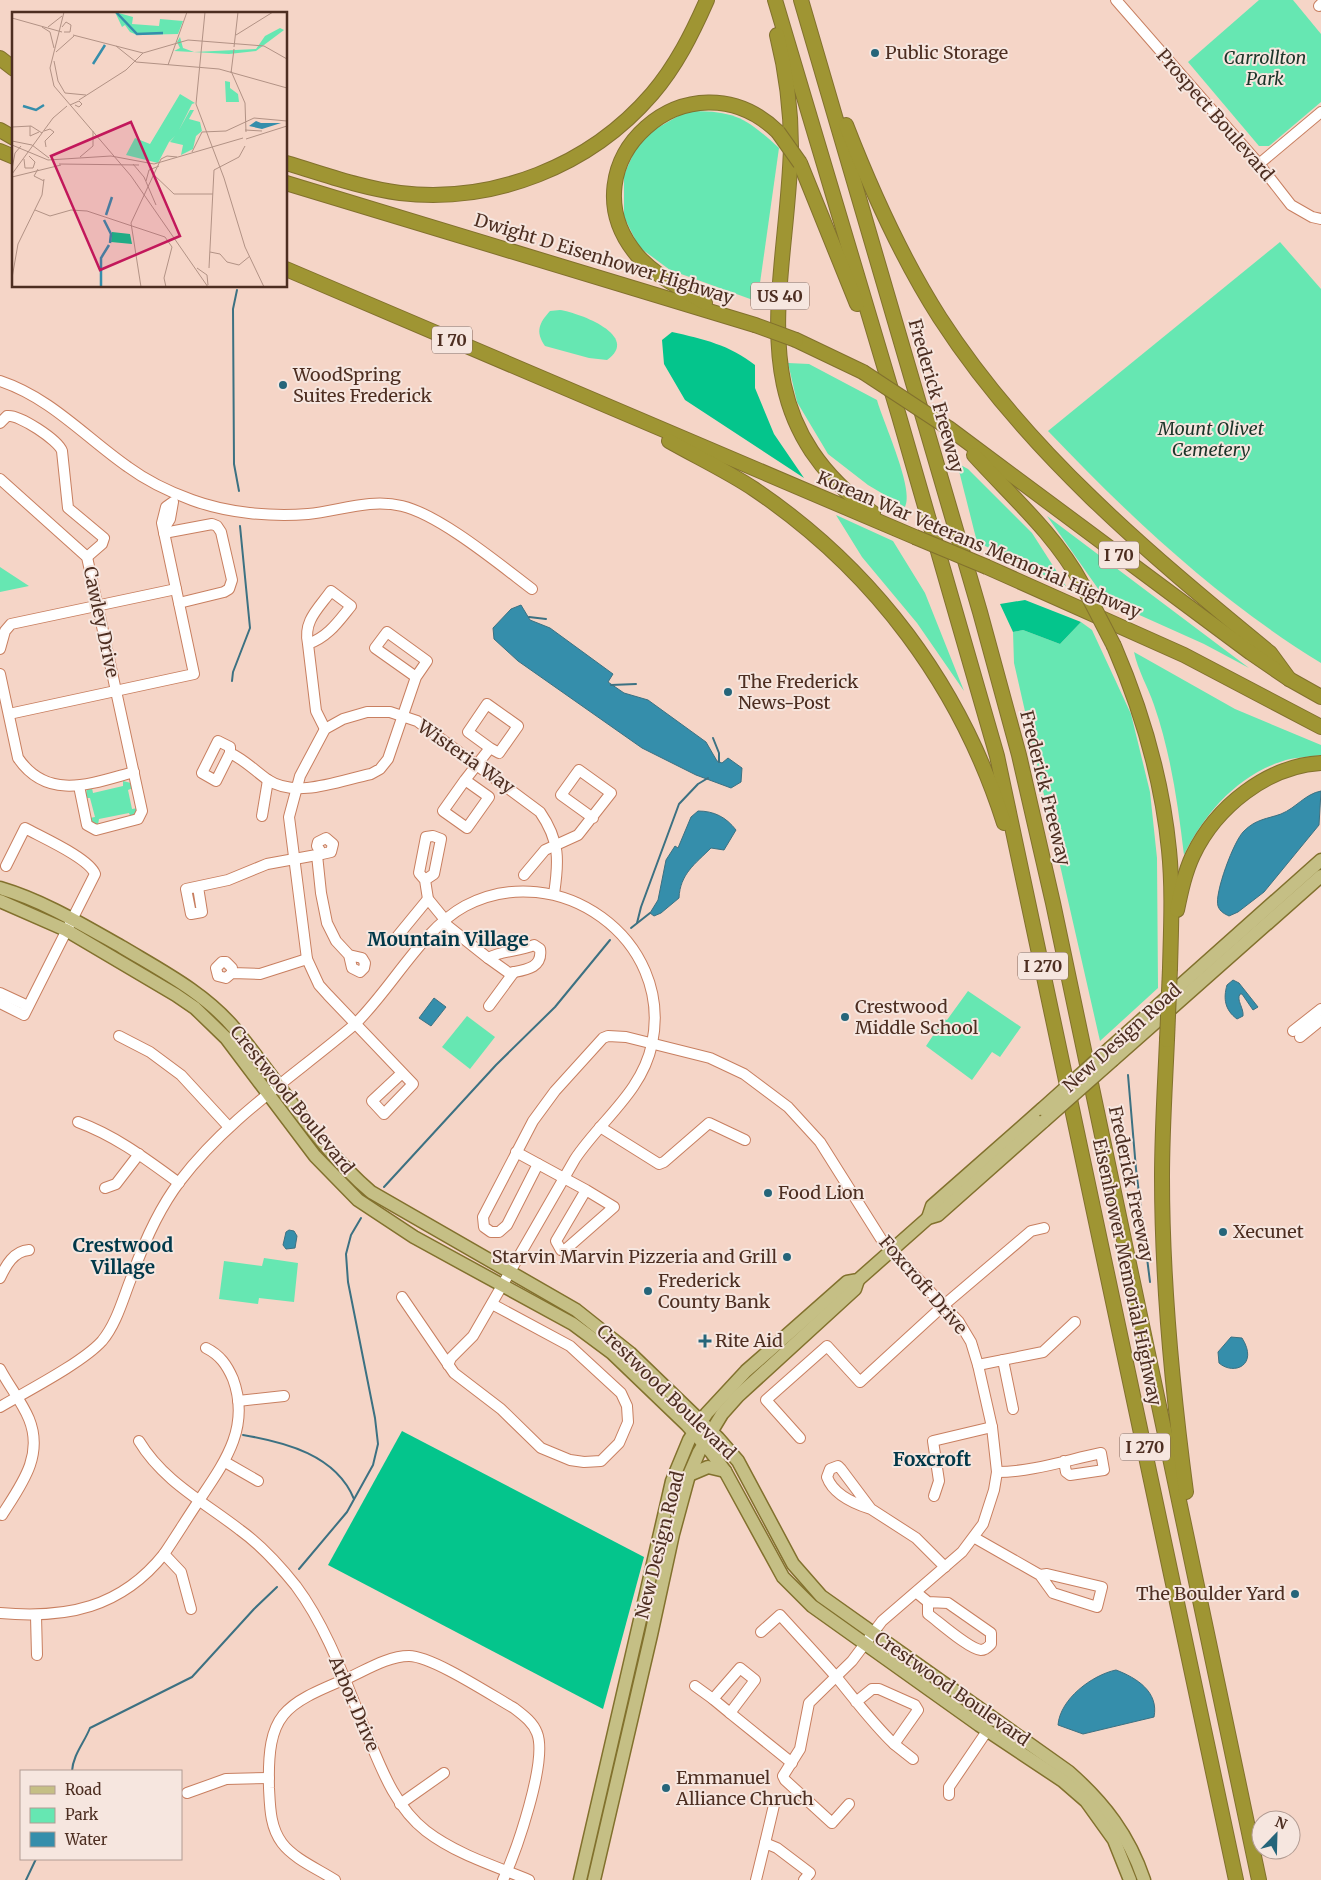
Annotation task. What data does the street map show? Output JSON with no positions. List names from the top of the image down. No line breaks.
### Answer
{"streets":{"highway":["Dwight D Eisenhower Highway","US 40","I 70","Frederick Freeway","Korean War Veterans Memorial Highway","I 270","Eisenhower Memorial Highway"],"main road":["New Design Road","Crestwood Boulevard"],"street":["Prospect Boulevard","Cawley Drive","Wisteria Way","Foxcroft Drive","Arbor Drive"]},"crossings":[["Dwight D Eisenhower Highway","Korean War Veterans Memorial Highway"],["US 40","Korean War Veterans Memorial Highway"],["I 70","Korean War Veterans Memorial Highway"],["New Design Road","Crestwood Boulevard"],["New Design Road","Foxcroft Drive"],["Crestwood Boulevard","Foxcroft Drive"]],"districts":["Mountain Village","Crestwood Village","Foxcroft"],"parks":["Carrollton Park","Mount Olivet Cemetery"],"places":{"other":["Public Storage","WoodSpring Suites Frederick","The Frederick News-Post","Crestwood Middle School","Food Lion","Xecunet","Starvin Marvin Pizzeria and Grill","Frederick County Bank","The Boulder Yard","Emmanuel Alliance Chruch"],"health":["Rite Aid"]},"legend":["Road","Park","Water"],"north":"top right"}
